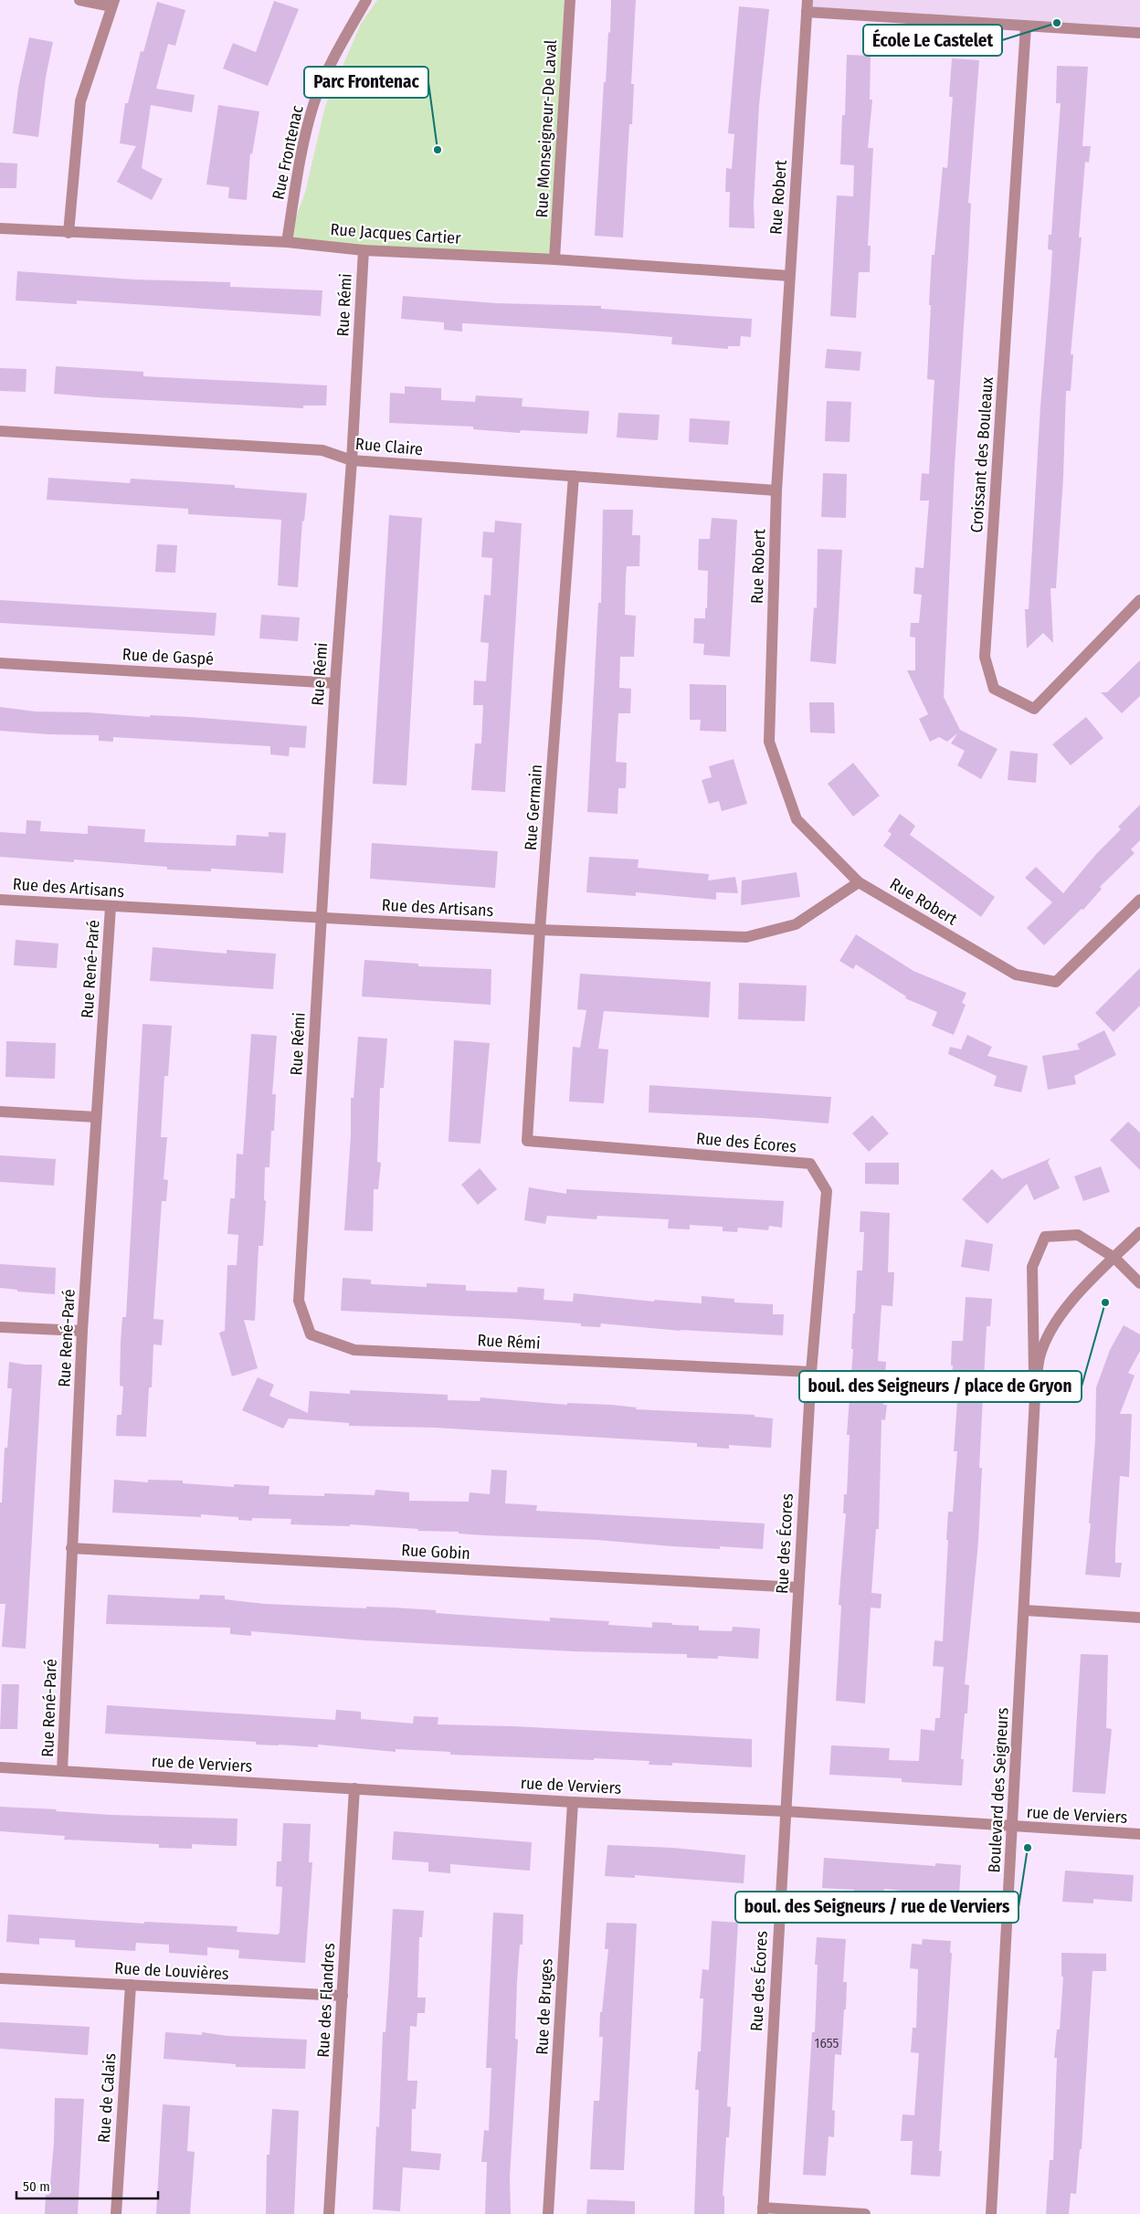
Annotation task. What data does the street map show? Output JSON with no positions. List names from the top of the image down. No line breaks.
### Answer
{"streets":{"street":["Rue Monseigneur-De Laval","Rue Frontenac","Rue Robert","Rue Jacques Cartier","Rue Rémi","Rue Claire","Croissant des Bouleaux","Rue de Gaspé","Rue Germain","Rue des Artisans","Rue René-Paré","Rue des Écores","Rue Gobin","rue de Verviers","Boulevard des Seigneurs","Rue de Louvières","Rue des Flandres","Rue de Bruges","Rue de Calais"]},"crossings":[["Rue Monseigneur-De Laval","Rue Jacques Cartier"],["Rue Frontenac","Rue Jacques Cartier"],["Rue Robert","Rue Jacques Cartier"],["Rue Robert","Rue Claire"],["Rue Robert","Rue des Artisans"],["Rue Jacques Cartier","Rue Rémi"],["Rue Rémi","Rue Claire"],["Rue Rémi","Rue de Gaspé"],["Rue Rémi","Rue des Artisans"],["Rue Rémi","Rue des Écores"],["Rue Claire","Rue Germain"],["Rue Germain","Rue des Artisans"],["Rue Germain","Rue des Écores"],["Rue des Artisans","Rue René-Paré"],["Rue René-Paré","Rue Gobin"],["Rue René-Paré","rue de Verviers"],["Rue des Écores","Rue Gobin"],["Rue des Écores","rue de Verviers"],["rue de Verviers","Boulevard des Seigneurs"],["rue de Verviers","Rue des Flandres"],["rue de Verviers","Rue de Bruges"],["Rue de Louvières","Rue des Flandres"],["Rue de Louvières","Rue de Calais"]],"places":["École Le Castelet","Parc Frontenac","boul. des Seigneurs / place de Gryon","boul. des Seigneurs / rue de Verviers"],"house_numbers":["1655"],"scale_bar":"50 m"}
